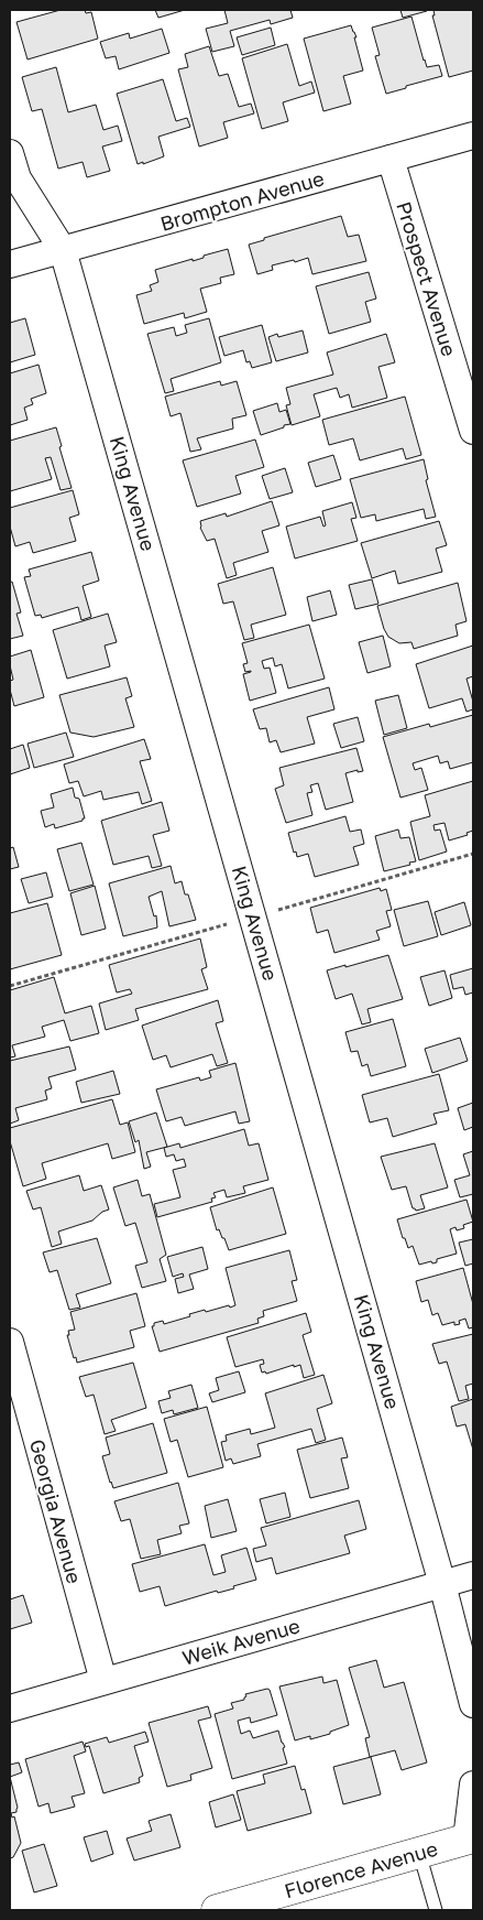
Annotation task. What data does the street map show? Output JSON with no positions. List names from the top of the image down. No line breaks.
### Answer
{"streets":{"main road":["Florence Avenue"],"street":["Brompton Avenue","Prospect Avenue","King Avenue","Georgia Avenue","Weik Avenue"]},"crossings":[["Brompton Avenue","Prospect Avenue"],["Brompton Avenue","King Avenue"],["King Avenue","Weik Avenue"],["Georgia Avenue","Weik Avenue"]]}
